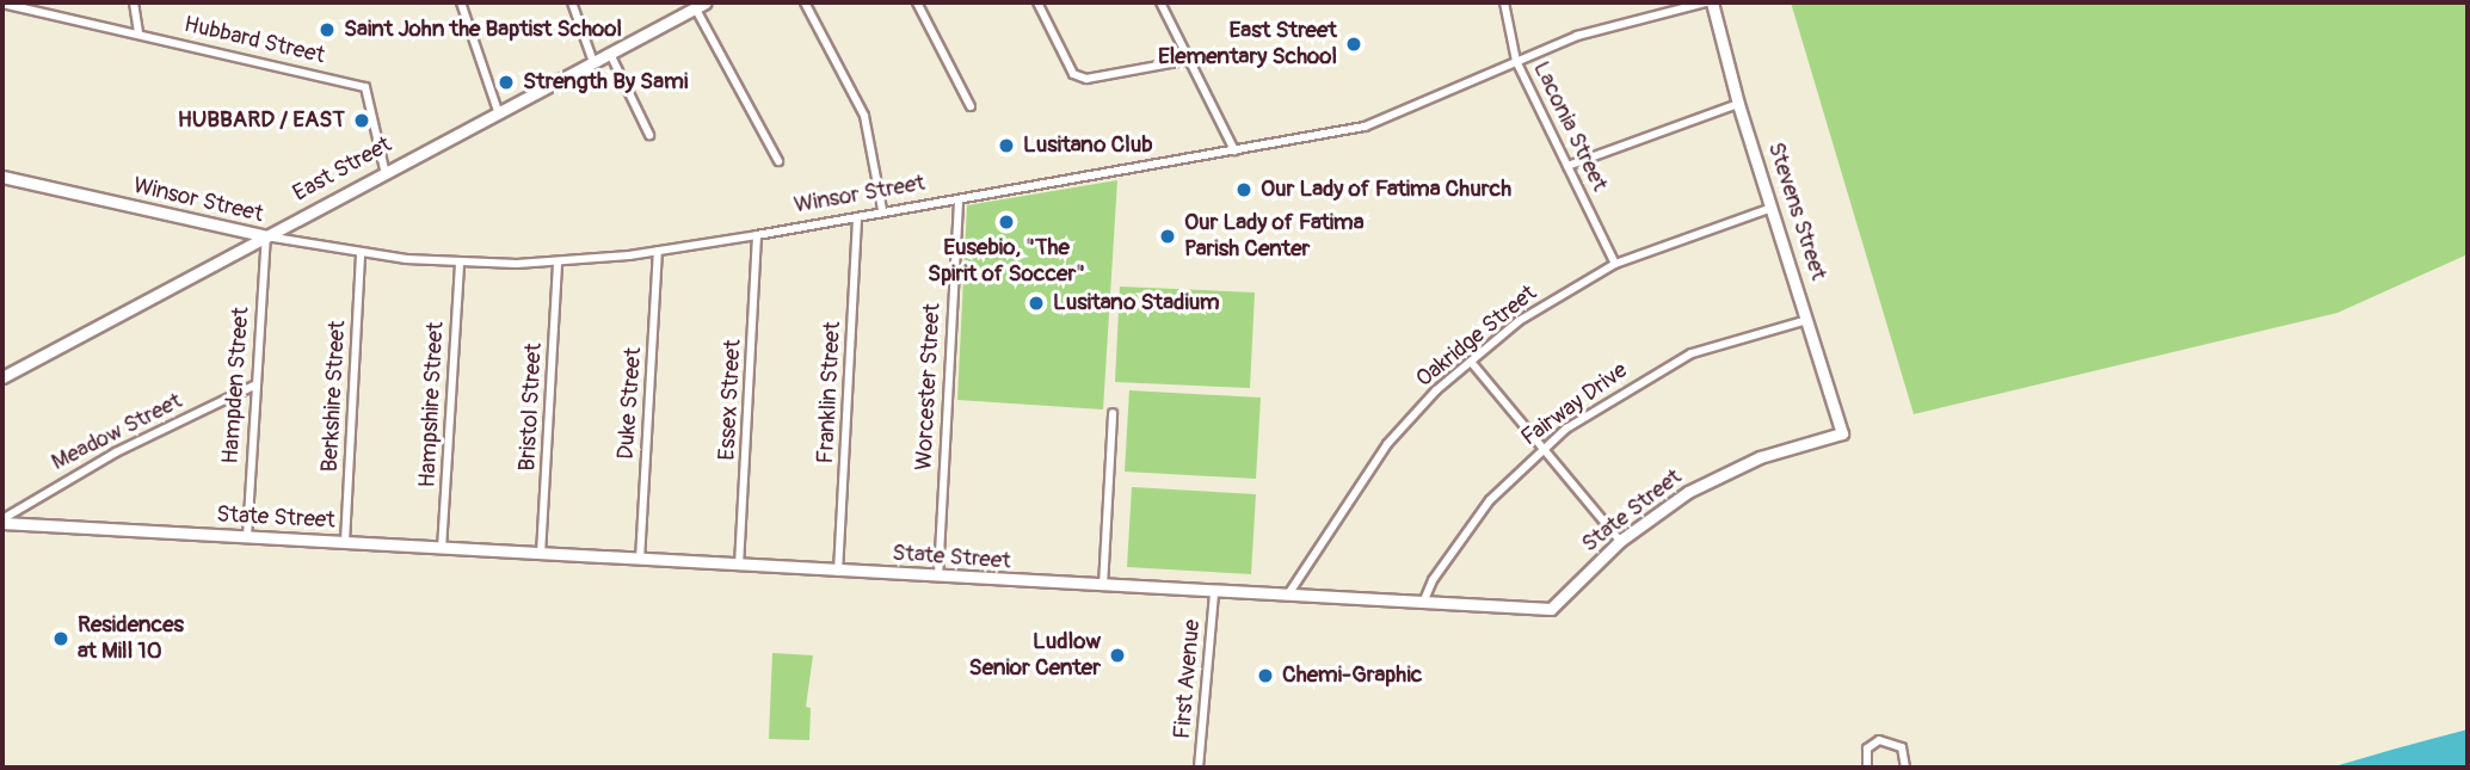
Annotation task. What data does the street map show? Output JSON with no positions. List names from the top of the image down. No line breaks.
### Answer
{"streets":{"street":["Hubbard Street","Laconia Street","East Street","Winsor Street","Stevens Street","Oakridge Street","Hampden Street","Worcester Street","Franklin Street","Berkshire Street","Essex Street","Duke Street","Hampshire Street","Fairway Drive","Bristol Street","Meadow Street","State Street","First Avenue"]},"crossings":[["Hubbard Street","East Street"],["Laconia Street","Winsor Street"],["Laconia Street","Oakridge Street"],["East Street","Winsor Street"],["East Street","Hampden Street"],["Winsor Street","Stevens Street"],["Winsor Street","Hampden Street"],["Winsor Street","Worcester Street"],["Winsor Street","Franklin Street"],["Winsor Street","Berkshire Street"],["Winsor Street","Essex Street"],["Winsor Street","Duke Street"],["Winsor Street","Hampshire Street"],["Winsor Street","Bristol Street"],["Stevens Street","Oakridge Street"],["Stevens Street","Fairway Drive"],["Stevens Street","State Street"],["Oakridge Street","State Street"],["Hampden Street","Meadow Street"],["Hampden Street","State Street"],["Worcester Street","State Street"],["Franklin Street","State Street"],["Berkshire Street","State Street"],["Essex Street","State Street"],["Duke Street","State Street"],["Hampshire Street","State Street"],["Fairway Drive","State Street"],["Bristol Street","State Street"],["Meadow Street","State Street"],["State Street","First Avenue"]],"places":["Saint John the Baptist School","East Street Elementary School","Strength By Sami","HUBBARD / EAST","Lusitano Club","Our Lady of Fatima Church","Eusebio, \"The Spirit of Soccer\"","Our Lady of Fatima Parish Center","Lusitano Stadium","Residences at Mill 10","Ludlow Senior Center","Chemi-Graphic"]}
